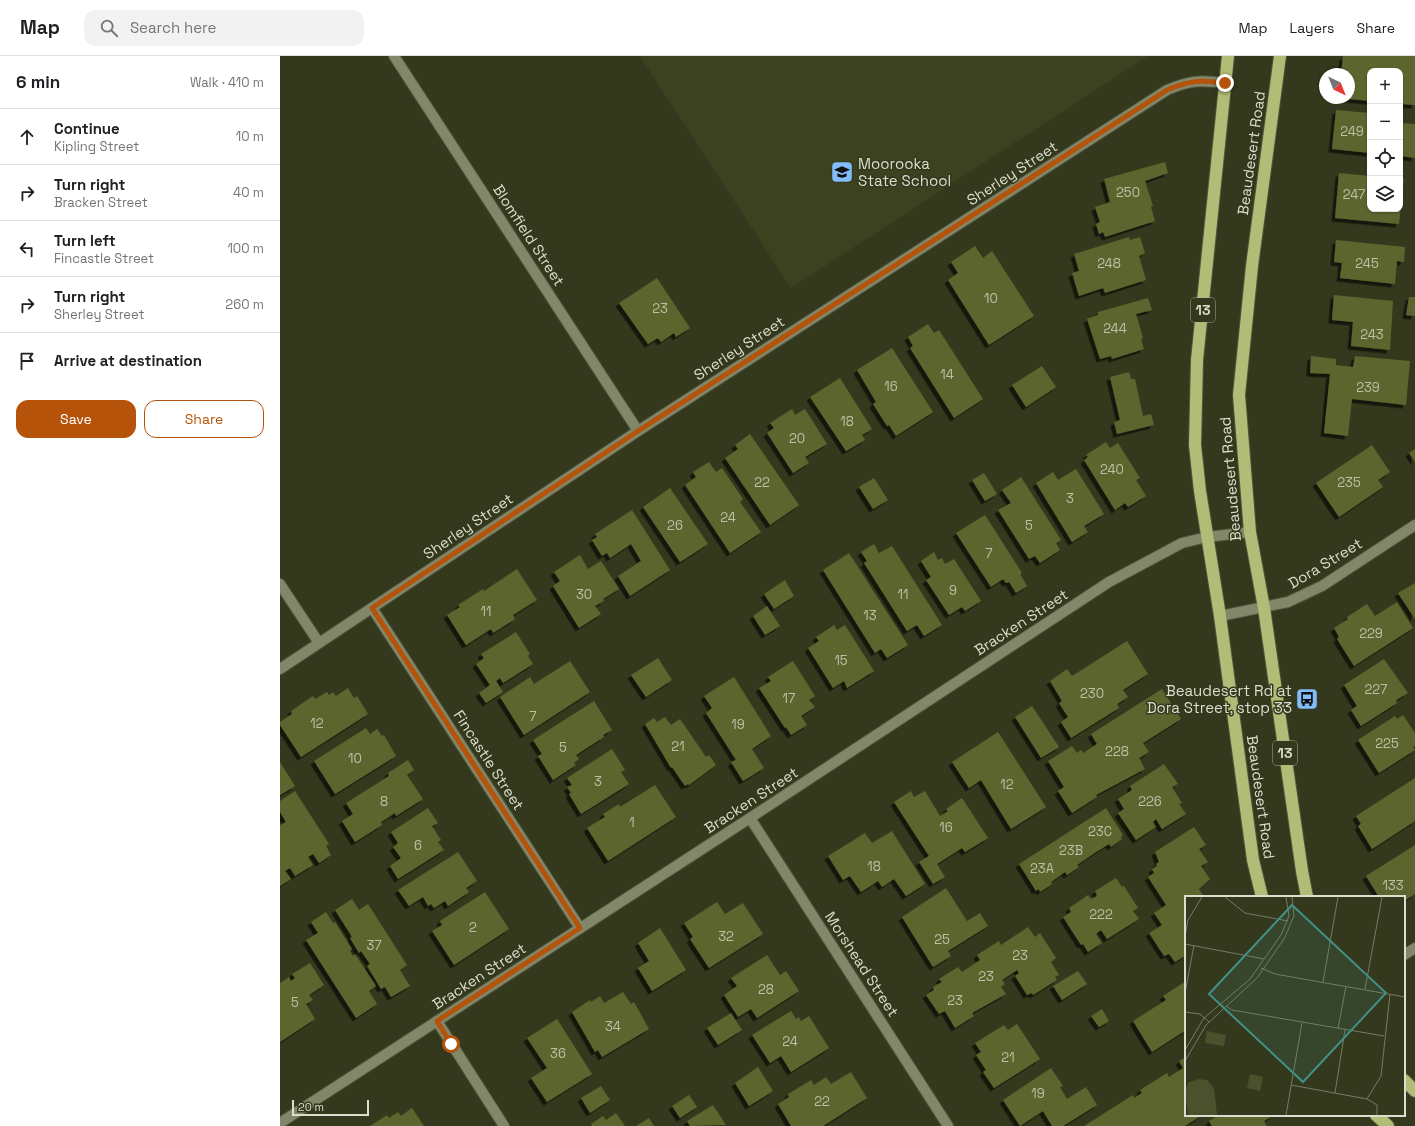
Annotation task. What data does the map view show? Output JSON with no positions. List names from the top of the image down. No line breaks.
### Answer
{"streets":{"highway":["Beaudesert Road","13"],"street":["Sherley Street","Blomfield Street","Dora Street","Bracken Street","Fincastle Street","Morshead Street"]},"crossings":[["Beaudesert Road","Sherley Street"],["Beaudesert Road","Dora Street"],["Beaudesert Road","Bracken Street"],["Sherley Street","Blomfield Street"],["Sherley Street","Fincastle Street"],["Bracken Street","Fincastle Street"],["Bracken Street","Morshead Street"]],"places":{"school or university":["Moorooka State School"],"bus stop":["Beaudesert Rd at Dora Street, stop 33"]},"house_numbers":["249","250","247","248","245","10","23","244","243","14","16","239","18","20","240","22","235","3","24","26","5","7","9","30","11","11","13","229","15","227","230","17","7","12","19","225","21","5","228","10","3","12","8","226","1","16","23C","6","23B","18","23A","133","222","2","32","25","37","23","23","28","23","5","34","24","36","21","19","22"],"scale_bar":"20 m","north":"bottom right","page":{"header":"Map","search":"Search here","nav":["Map","Layers","Share"],"heading":["6 min","Walk · 410 m"],"map_buttons":["+","−"],"list":[["Continue","Kipling Street","10 m"],["Turn right","Bracken Street","40 m"],["Turn left","Fincastle Street","100 m"],["Turn right","Sherley Street","260 m"],"Arrive at destination"],"buttons":["Save","Share"],"scale":"20 m"}}
